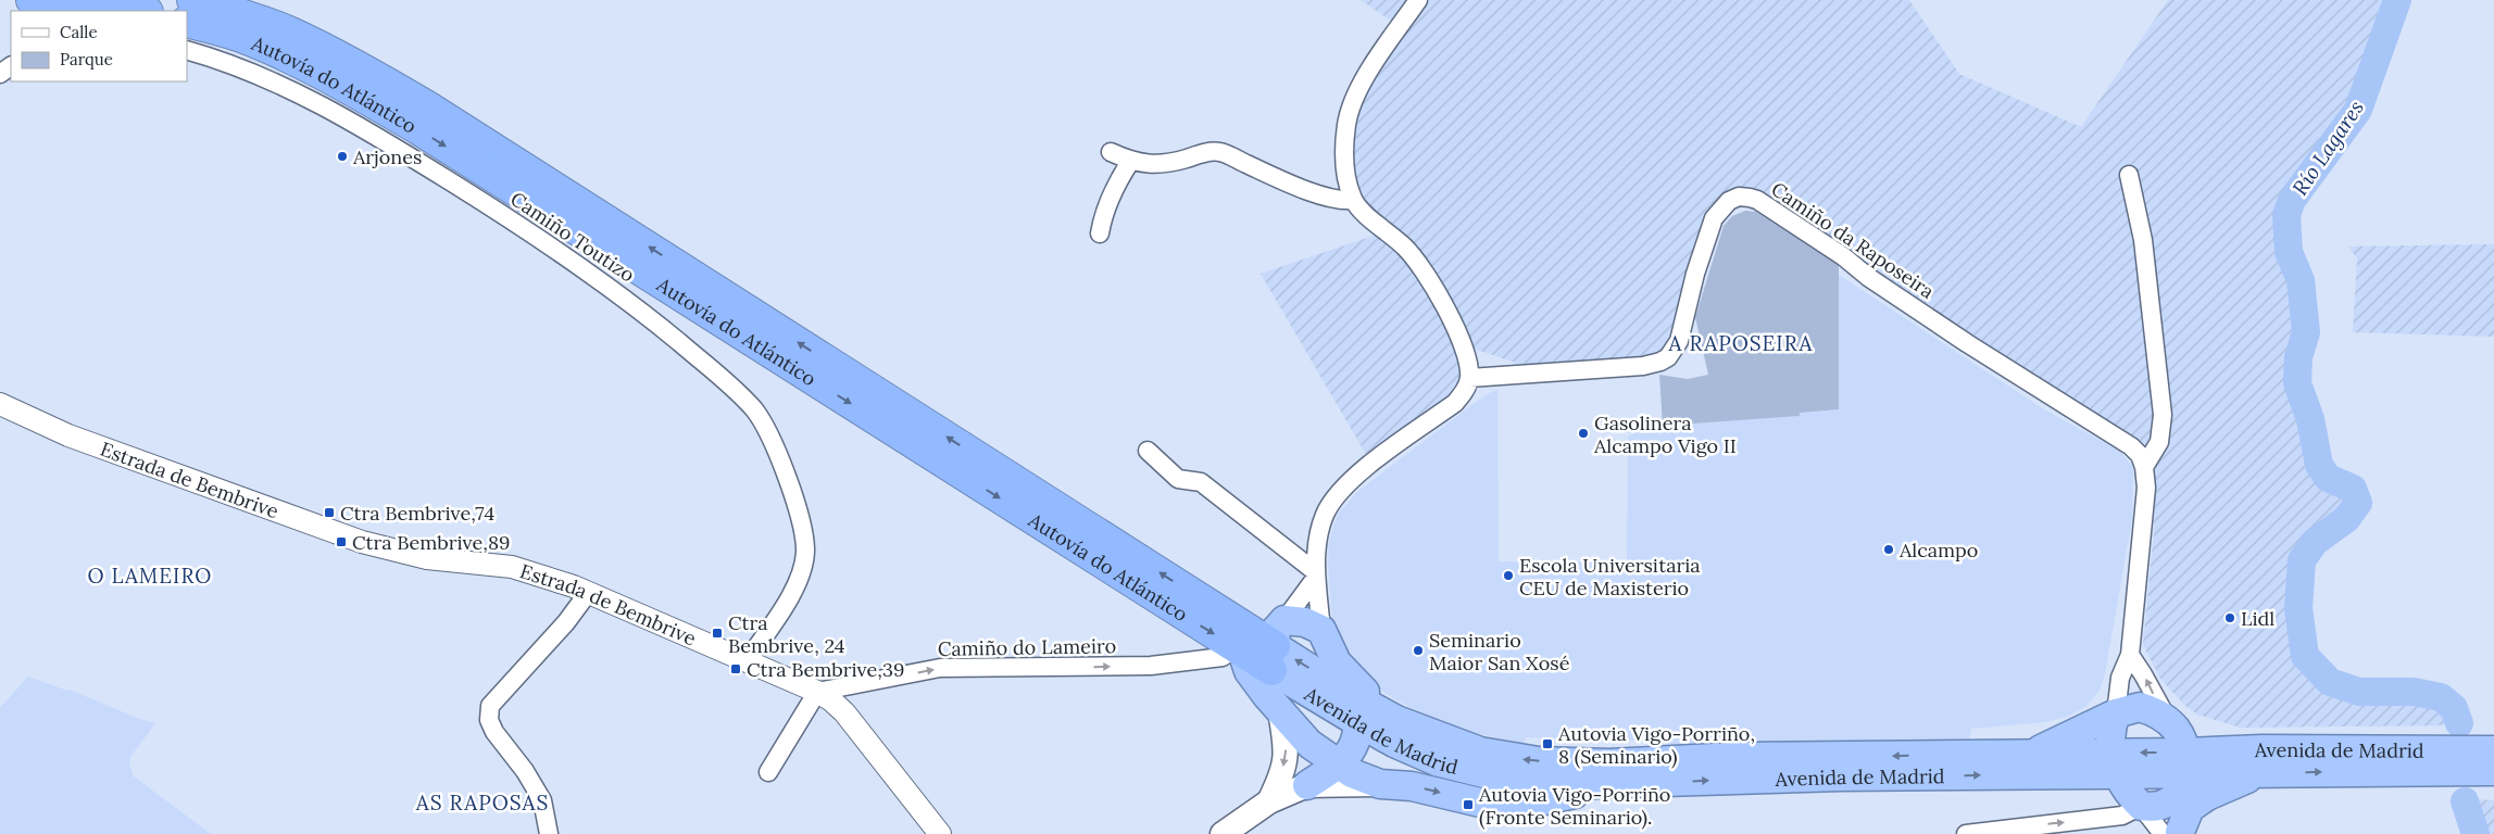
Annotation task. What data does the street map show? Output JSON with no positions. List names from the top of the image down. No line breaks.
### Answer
{"streets":{"highway":["Autovía do Atlántico","Avenida de Madrid"],"street":["Camiño Toutizo","Camiño da Raposeira","Estrada de Bembrive","Camiño do Lameiro"]},"crossings":[["Autovía do Atlántico","Camiño do Lameiro"],["Autovía do Atlántico","Avenida de Madrid"],["Camiño Toutizo","Estrada de Bembrive"],["Estrada de Bembrive","Camiño do Lameiro"]],"one_way":["Camiño do Lameiro"],"districts":["A RAPOSEIRA","O LAMEIRO","AS RAPOSAS"],"water":["Río Lagares"],"places":{"other":["Arjones","Gasolinera Alcampo Vigo II","Alcampo","Escola Universitaria CEU de Maxisterio","Lidl","Seminario Maior San Xosé"],"transit":["Ctra Bembrive,74","Ctra Bembrive,89","Ctra Bembrive, 24","Ctra Bembrive,39","Autovia Vigo-Porriño, 8 (Seminario)","Autovia Vigo-Porriño (Fronte Seminario)."]},"legend":["Calle","Parque"]}
